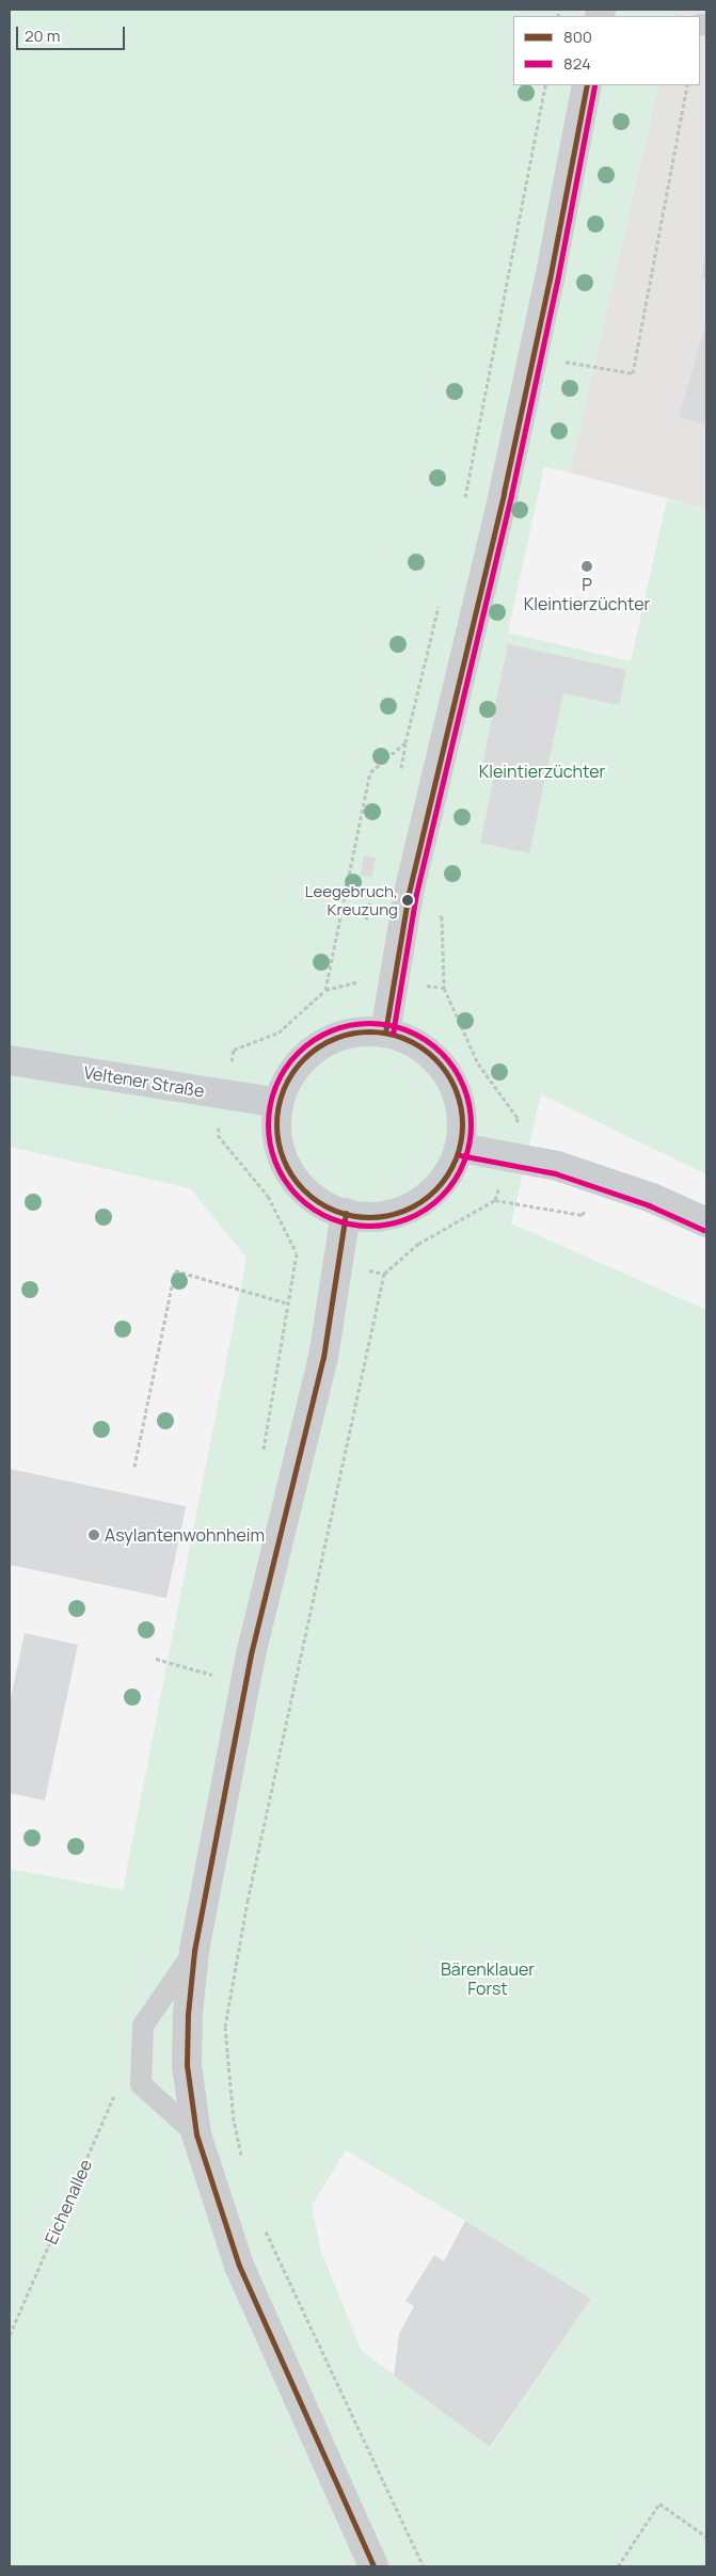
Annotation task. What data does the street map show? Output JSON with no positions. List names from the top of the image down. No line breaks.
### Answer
{"streets":{"main road":["Veltener Straße"],"path":["Eichenallee"]},"parks":["Kleintierzüchter","Bärenklauer Forst"],"places":["P Kleintierzüchter","Leegebruch, Kreuzung","Asylantenwohnheim"],"lines":["transit line 800","transit line 824"],"legend":["800","824"],"scale_bar":"20 m"}
